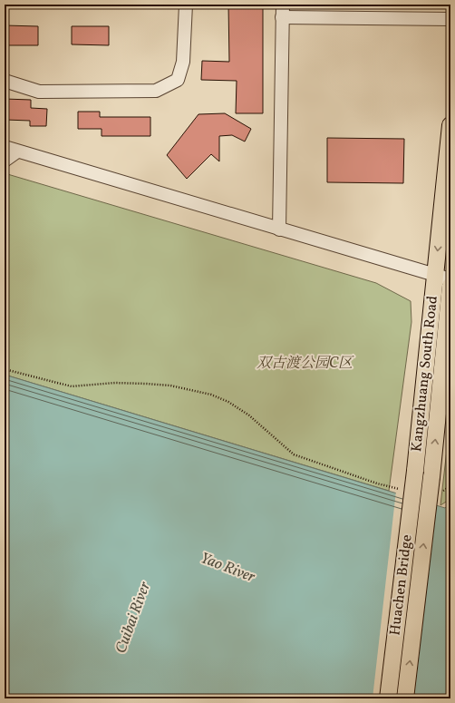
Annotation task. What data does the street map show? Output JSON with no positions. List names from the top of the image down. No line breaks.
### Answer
{"streets":{"main road":["Kangzhuang South Road","Huachen Bridge"]},"crossings":[["Kangzhuang South Road","Huachen Bridge"]],"water":["Yao River","Cuibai River"],"parks":["双古渡公园C区"]}
